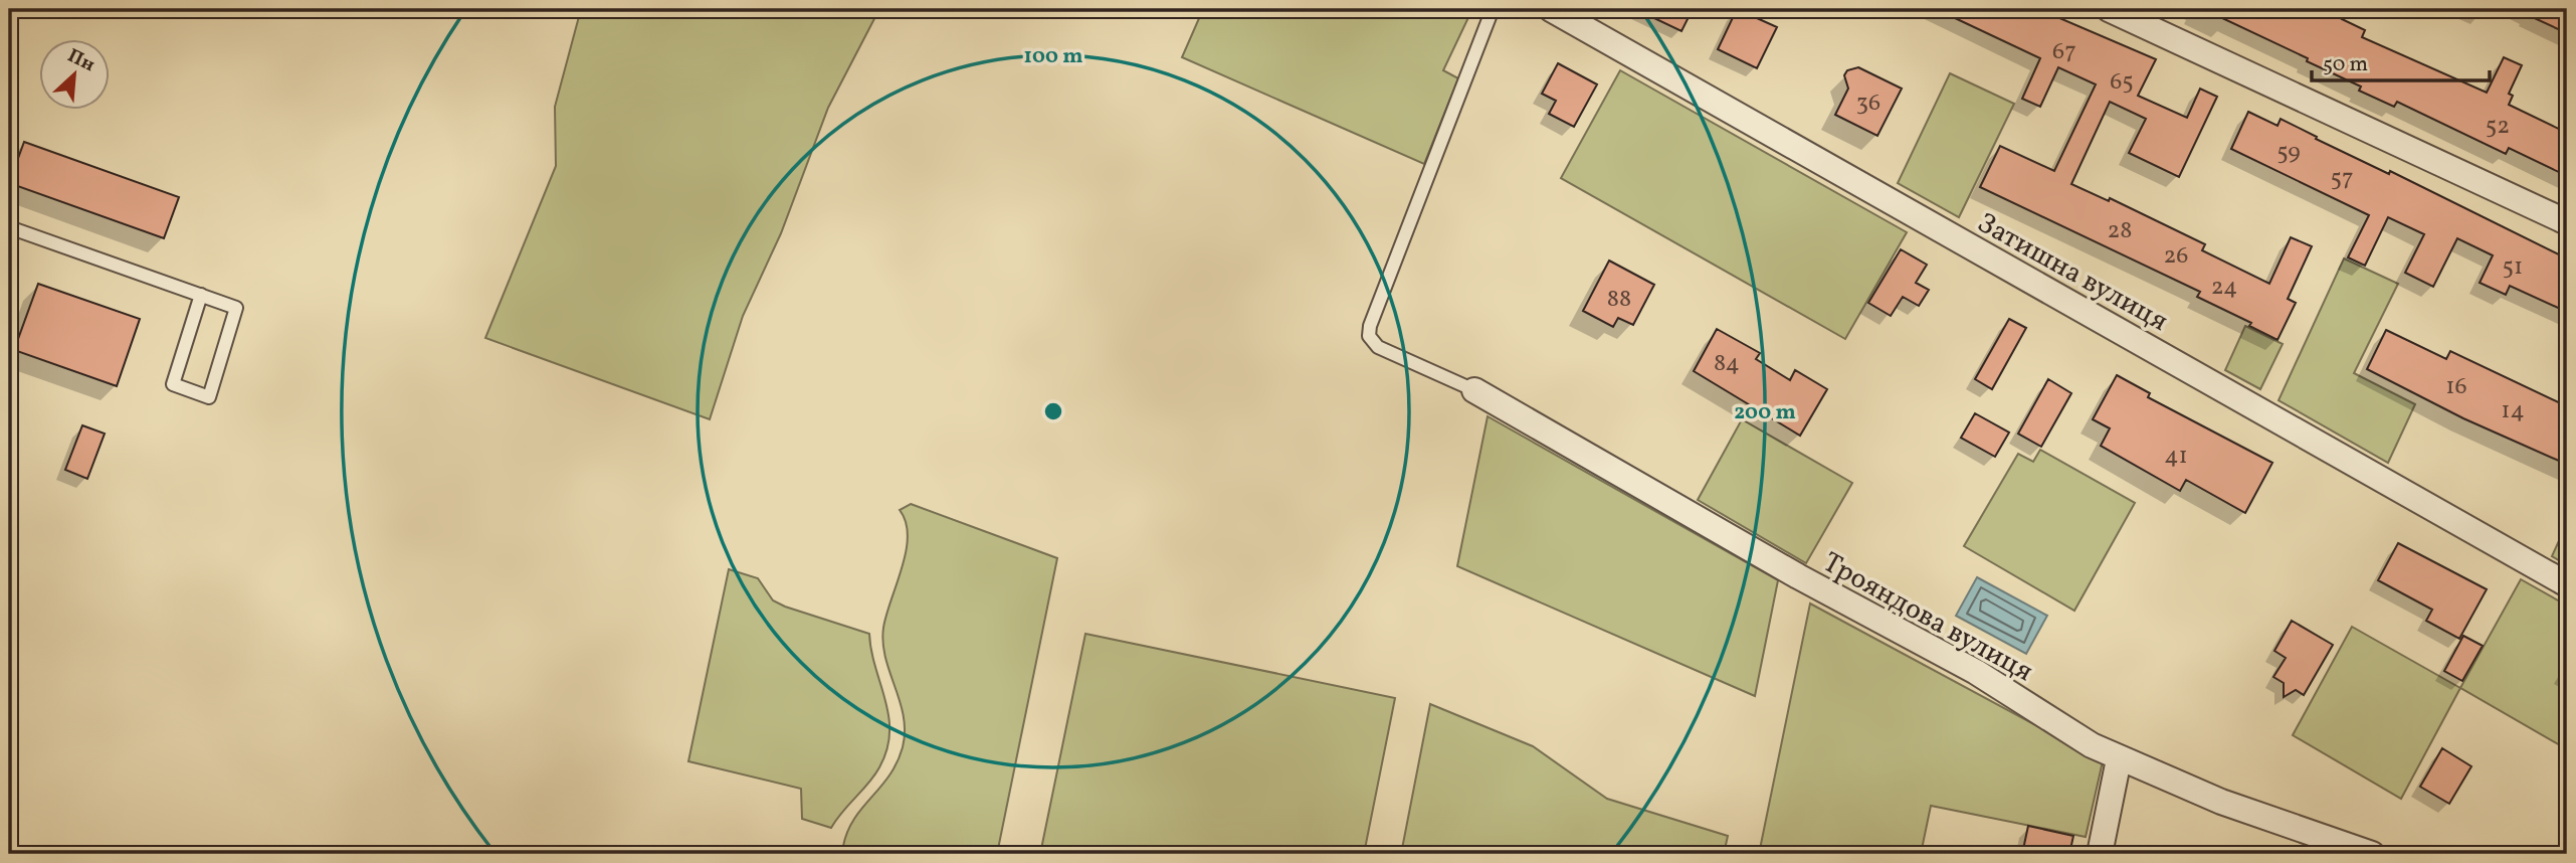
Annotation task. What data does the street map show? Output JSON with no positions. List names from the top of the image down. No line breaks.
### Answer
{"streets":{"street":["Затишна вулиця","Трояндова вулиця"]},"house_numbers":["67","65","36","52","59","57","28","26","51","24","88","84","16","14","41"],"scale_bar":"50 m","north":"top right","rings":["100 m","200 m"]}
